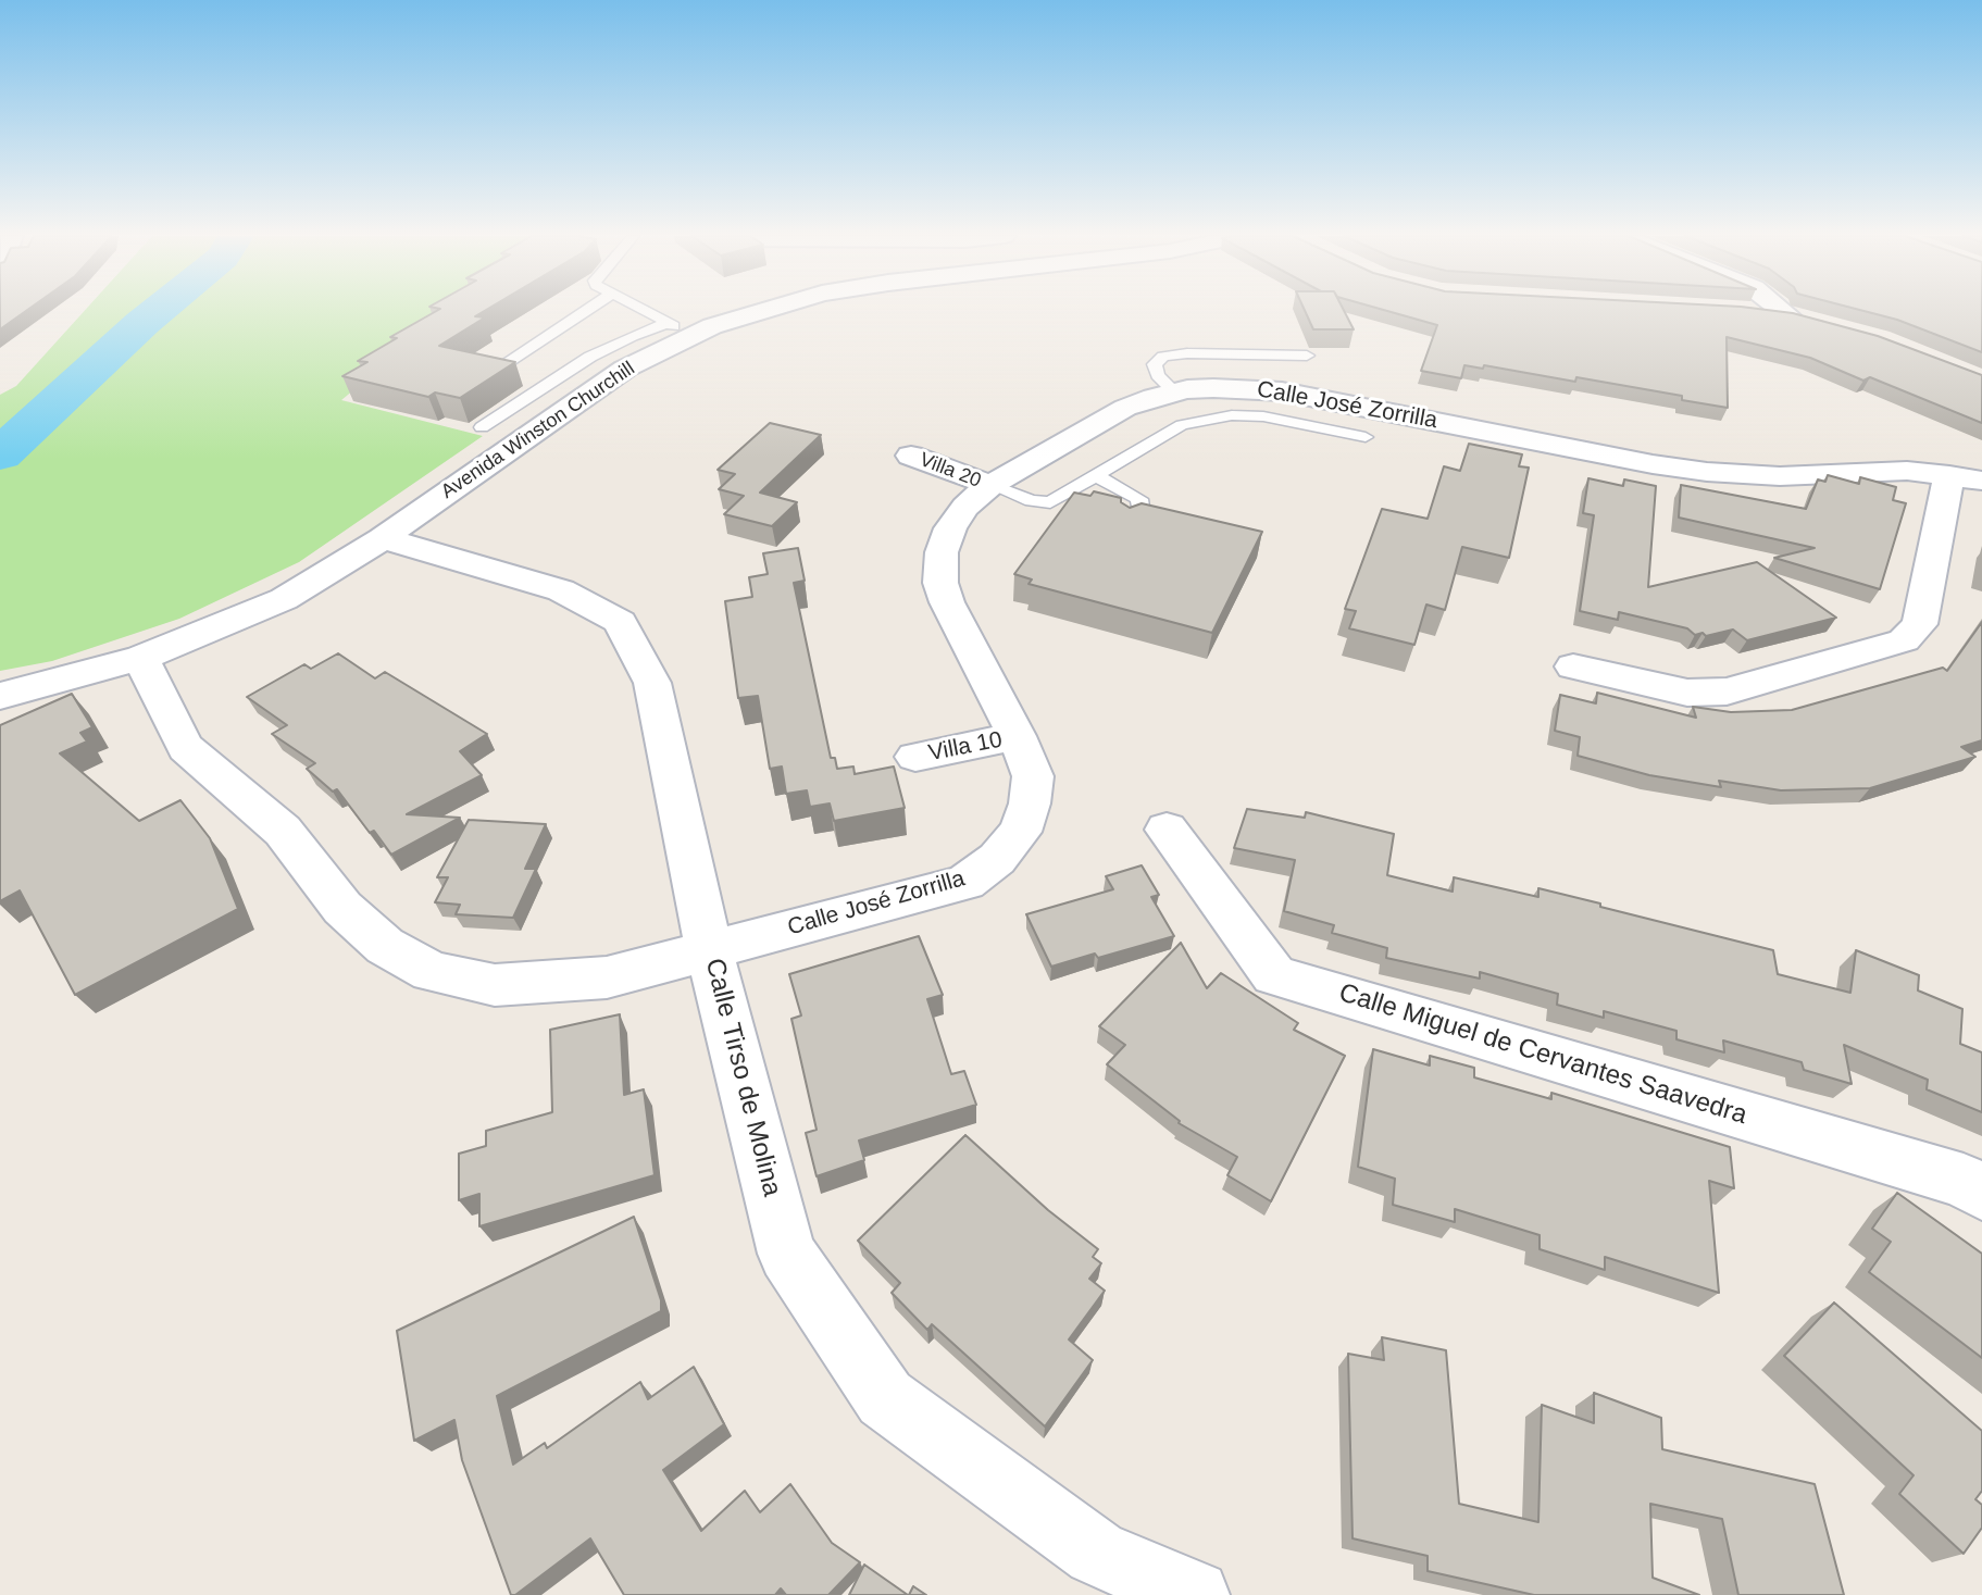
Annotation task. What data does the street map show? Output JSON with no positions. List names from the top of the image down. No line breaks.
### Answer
{"streets":{"street":["Calle José Zorrilla","Avenida Winston Churchill","Villa 20","Villa 10","Calle Miguel de Cervantes Saavedra","Calle Tirso de Molina"]},"crossings":[["Calle José Zorrilla","Avenida Winston Churchill"],["Calle José Zorrilla","Villa 20"],["Calle José Zorrilla","Villa 10"],["Calle José Zorrilla","Calle Tirso de Molina"],["Avenida Winston Churchill","Calle Tirso de Molina"]]}
